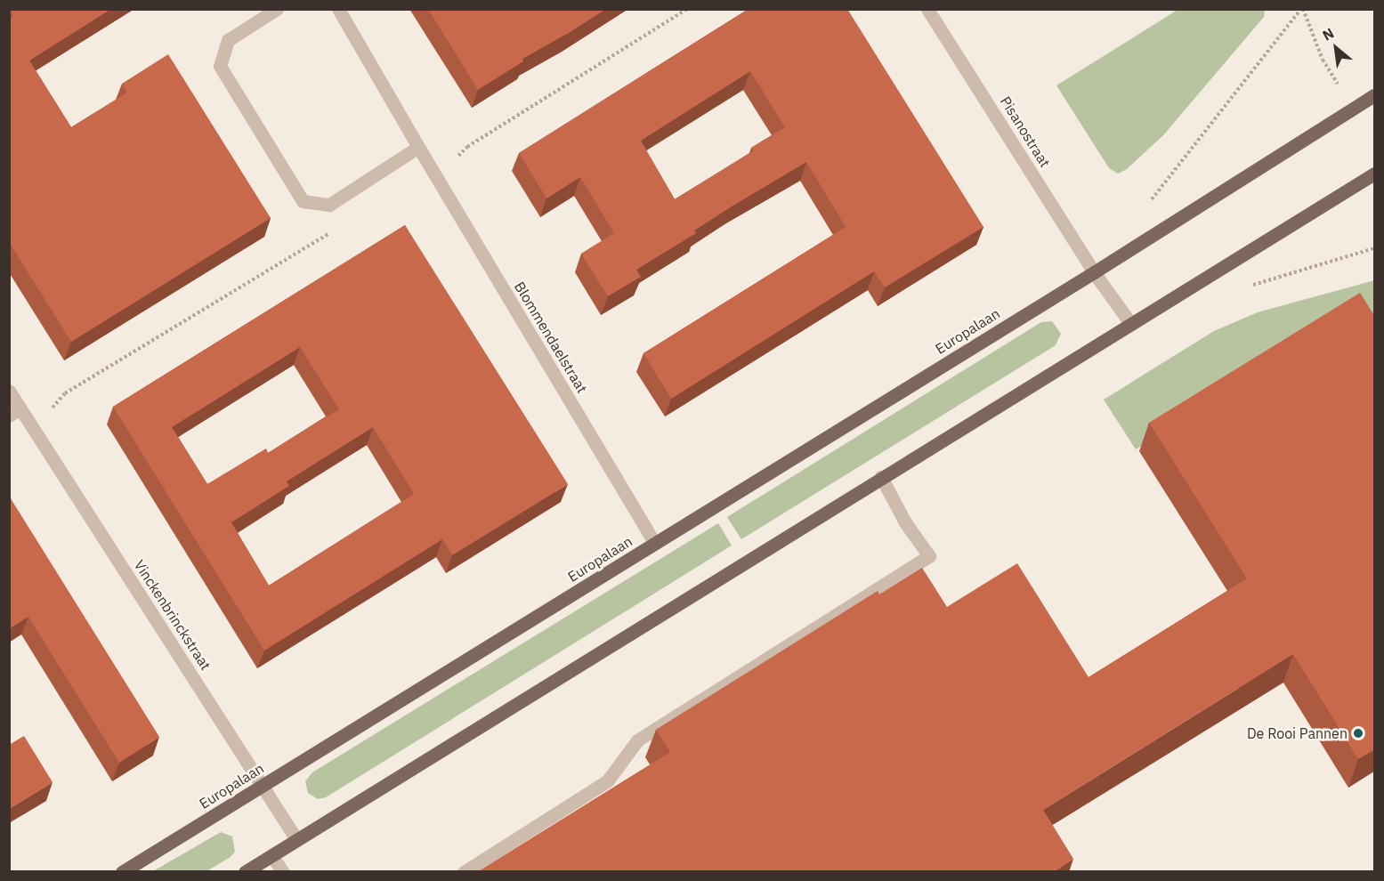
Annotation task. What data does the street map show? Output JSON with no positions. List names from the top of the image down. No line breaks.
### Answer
{"streets":{"main road":["Europalaan"],"street":["Pisanostraat","Blommendaelstraat","Vinckenbrinckstraat"]},"crossings":[["Pisanostraat","Europalaan"],["Europalaan","Blommendaelstraat"],["Europalaan","Vinckenbrinckstraat"]],"places":["De Rooi Pannen"],"north":"top left"}
